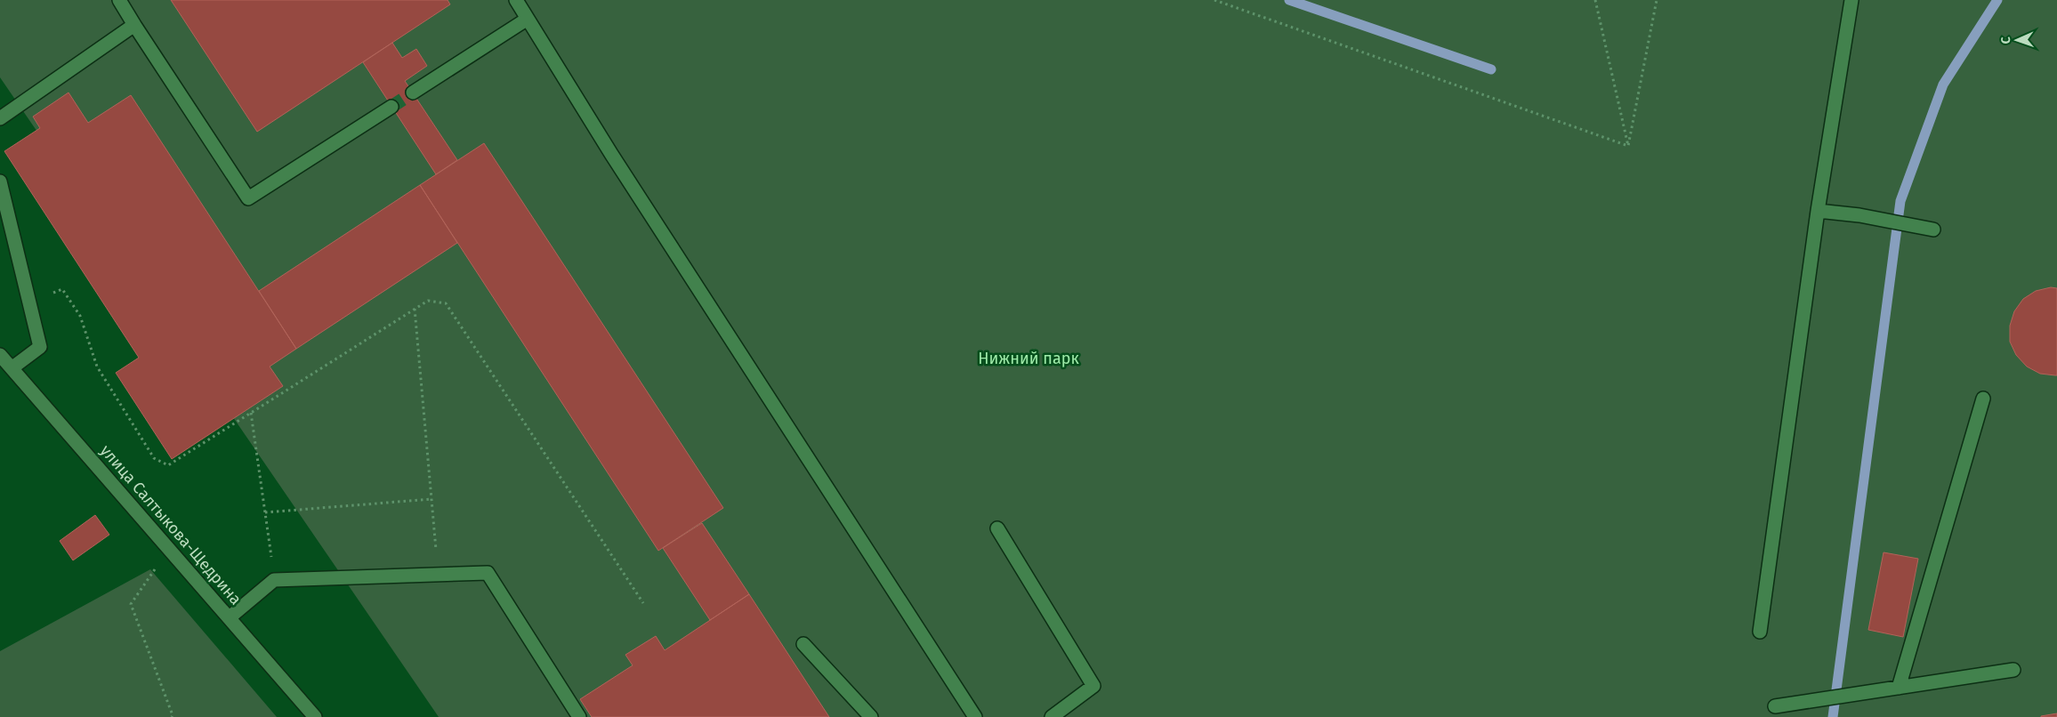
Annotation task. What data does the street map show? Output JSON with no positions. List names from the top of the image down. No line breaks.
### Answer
{"streets":{"street":["улица Салтыкова-Щедрина"]},"parks":["Нижний парк"],"north":"left"}
